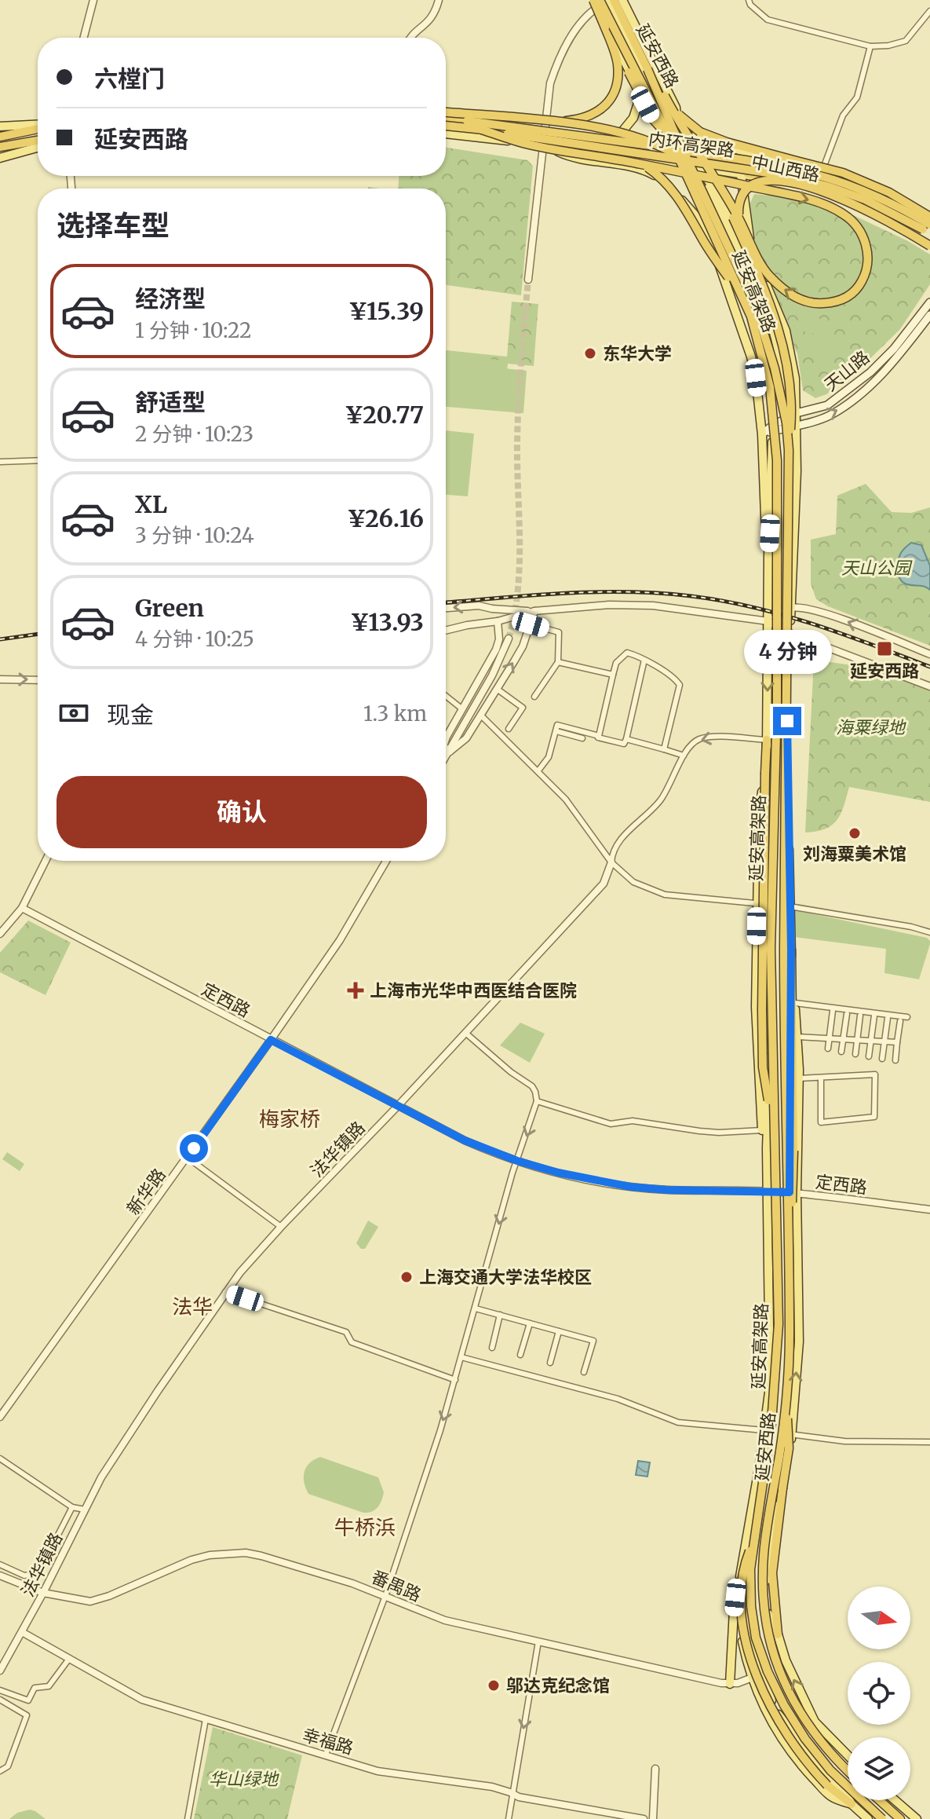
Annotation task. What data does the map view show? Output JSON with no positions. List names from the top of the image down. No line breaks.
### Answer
{"streets":{"highway":["内环高架路","延安高架路"],"main road":["延安西路","中山西路","天山路"],"street":["定西路","法华镇路","新华路","番禺路","幸福路"]},"crossings":[["延安西路","中山西路"],["延安西路","延安高架路"],["延安西路","天山路"],["延安西路","定西路"],["延安西路","法华镇路"],["延安西路","番禺路"],["定西路","法华镇路"],["定西路","新华路"],["法华镇路","番禺路"],["法华镇路","幸福路"]],"districts":["梅家桥","法华","牛桥浜"],"parks":["天山公园","海粟绿地","华山绿地"],"places":{"other":["东华大学","刘海粟美术馆","上海交通大学法华校区","邬达克纪念馆"],"transit":["延安西路"],"health":["上海市光华中西医结合医院"]},"north":"right","page":{"banner":["六樘门","延安西路"],"heading":"选择车型","list":[{"name":"经济型","note":"1 分钟 · 10:22","value":"¥15.39"},{"name":"舒适型","note":"2 分钟 · 10:23","value":"¥20.77"},{"name":"XL","note":"3 分钟 · 10:24","value":"¥26.16"},{"name":"Green","note":"4 分钟 · 10:25","value":"¥13.93"}],"bubble":"4 分钟","pay":["现金","1.3 km"],"buttons":"确认"}}
